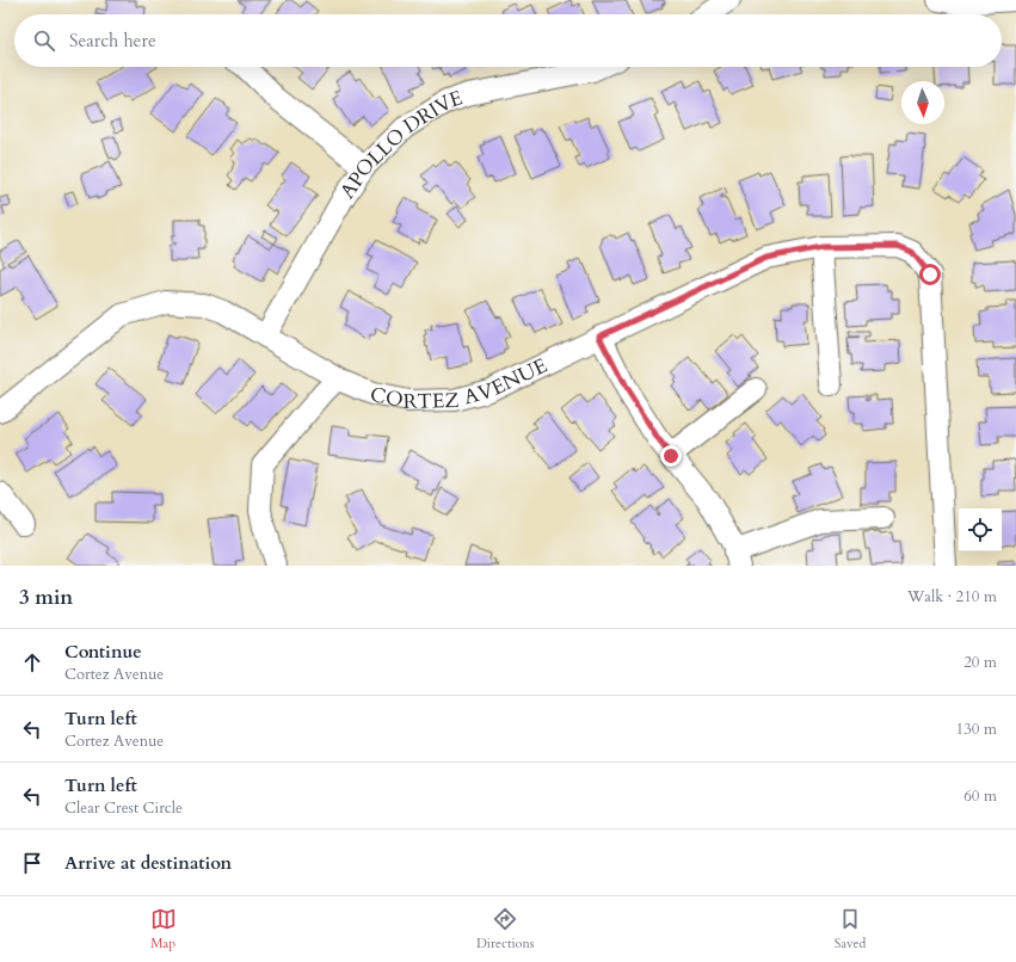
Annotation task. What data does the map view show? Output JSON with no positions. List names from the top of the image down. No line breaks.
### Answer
{"streets":{"street":["APOLLO DRIVE","CORTEZ AVENUE"]},"crossings":[["APOLLO DRIVE","CORTEZ AVENUE"]],"north":"bottom","page":{"search":"Search here","heading":["3 min","Walk · 210 m"],"list":[["Continue","Cortez Avenue","20 m"],["Turn left","Cortez Avenue","130 m"],["Turn left","Clear Crest Circle","60 m"],"Arrive at destination"],"nav":["Map","Directions","Saved"]}}
